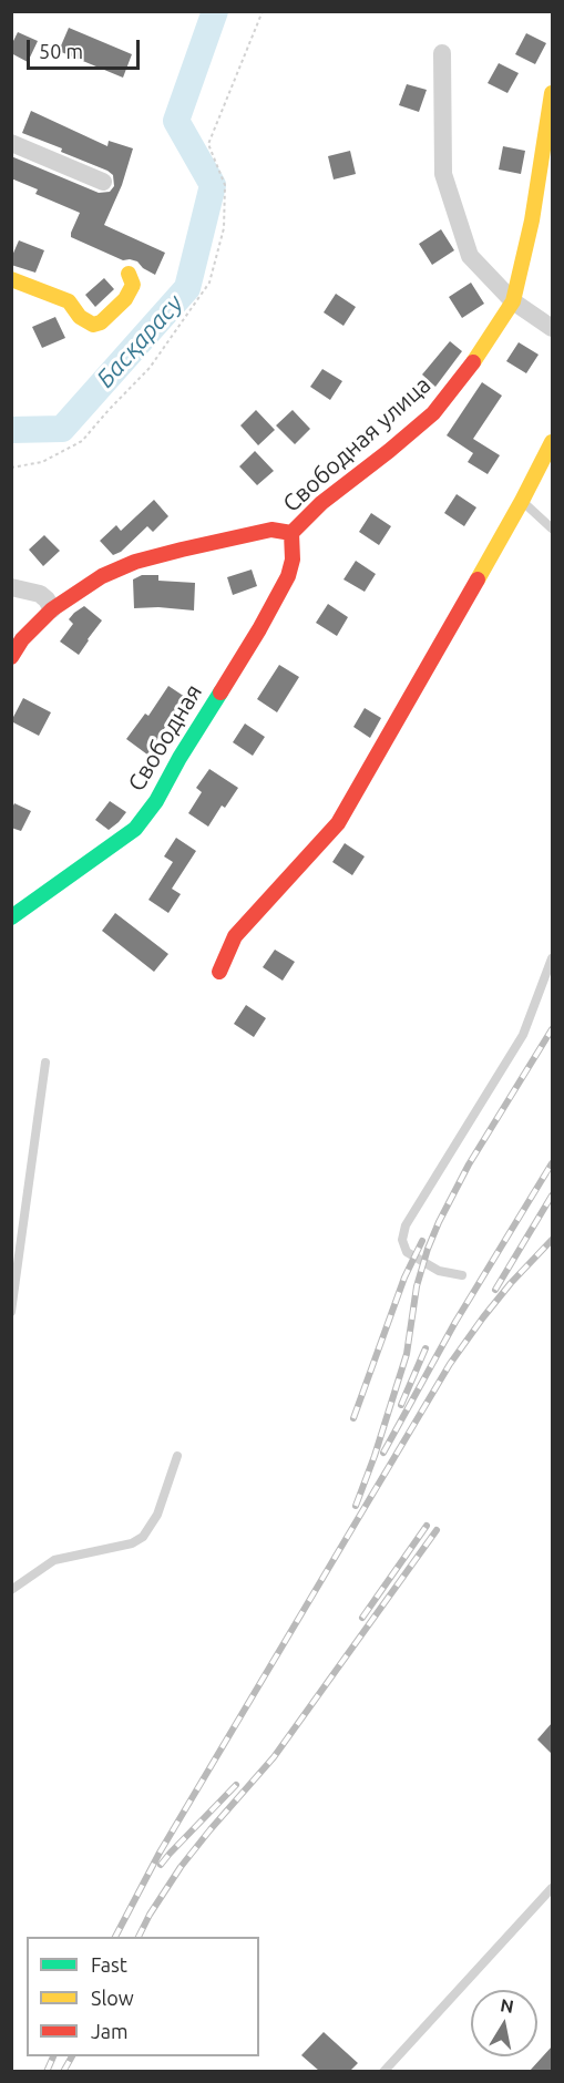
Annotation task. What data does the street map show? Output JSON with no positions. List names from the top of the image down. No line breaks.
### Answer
{"streets":{"street":["Свободная улица","Свободная"]},"crossings":[["Свободная улица","Свободная"]],"water":["Басқарасу"],"legend":["Fast","Slow","Jam"],"scale_bar":"50 m","north":"top"}
